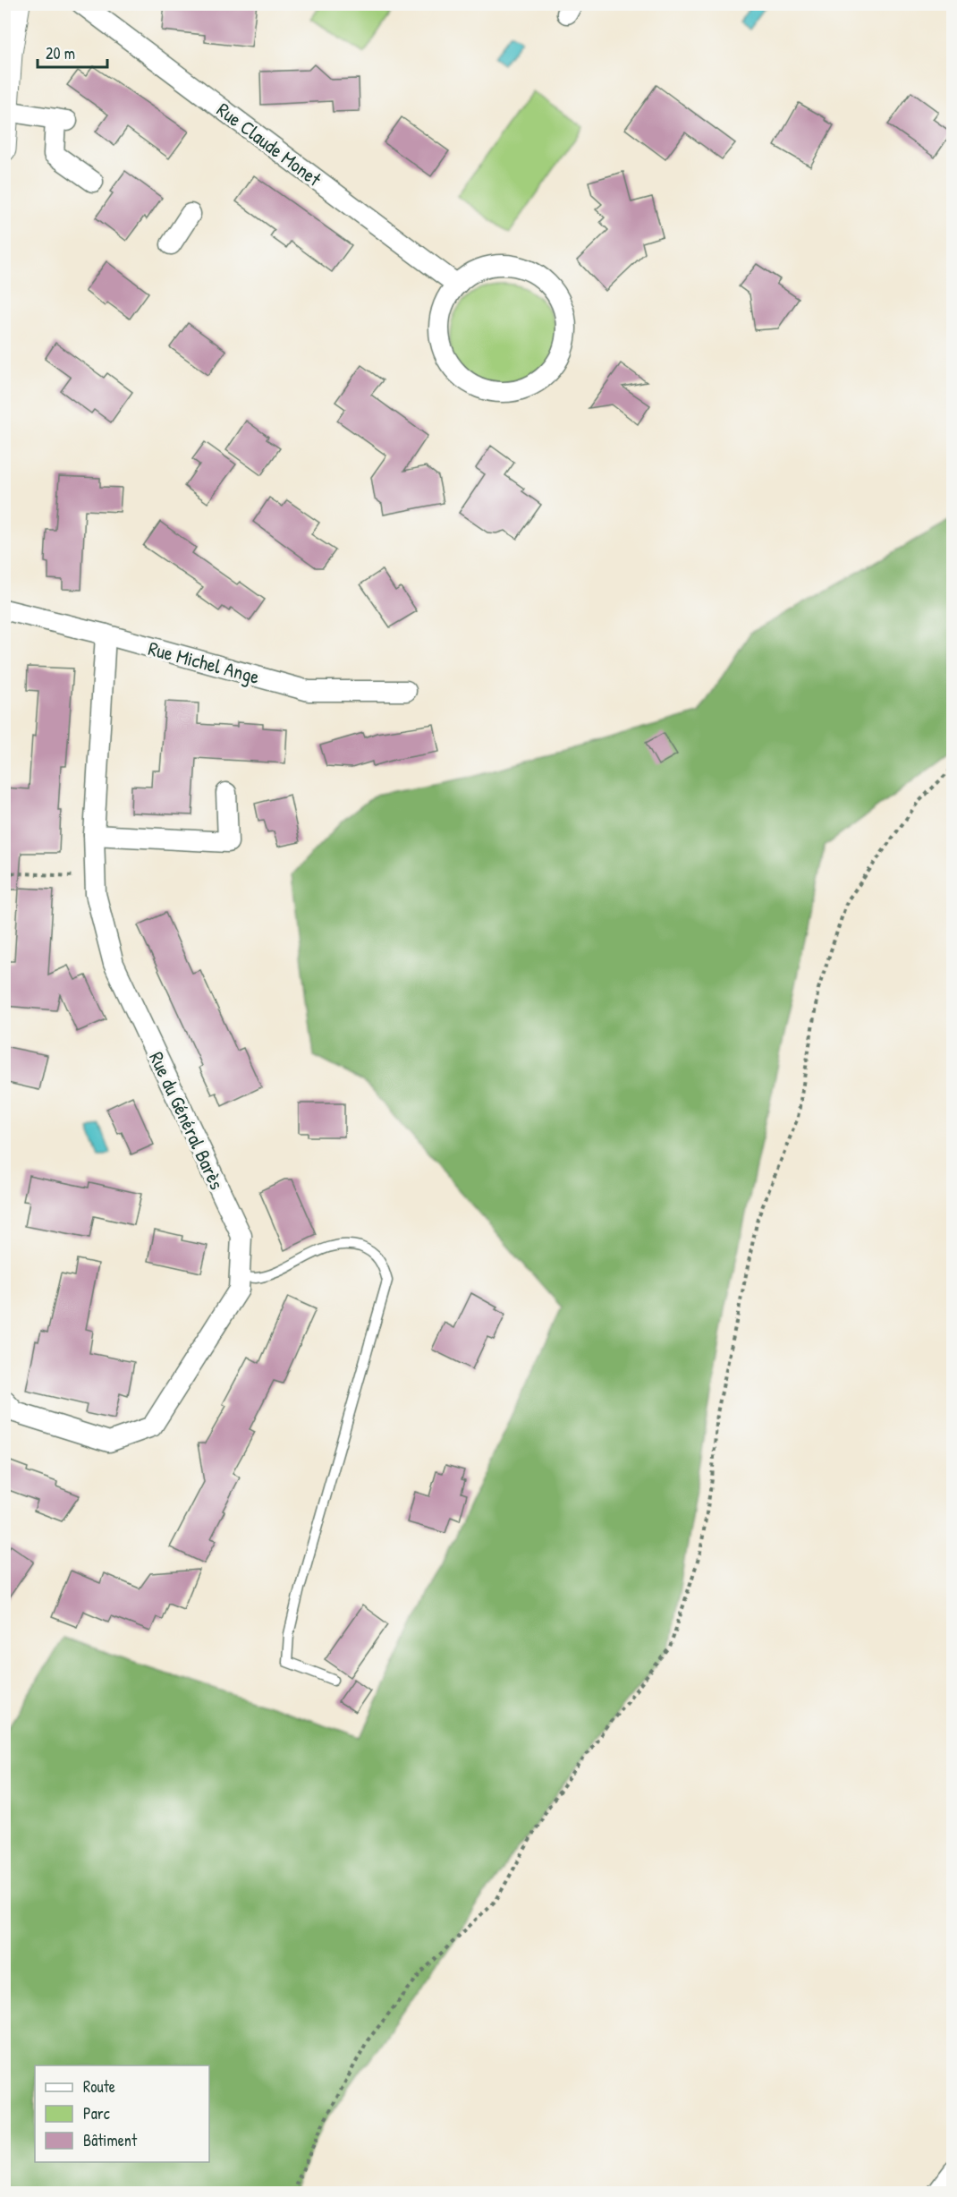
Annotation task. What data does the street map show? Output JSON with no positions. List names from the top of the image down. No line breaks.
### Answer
{"streets":{"street":["Rue Claude Monet","Rue Michel Ange","Rue du Général Barès"]},"crossings":[["Rue Michel Ange","Rue du Général Barès"]],"legend":["Route","Parc","Bâtiment"],"scale_bar":"20 m"}
